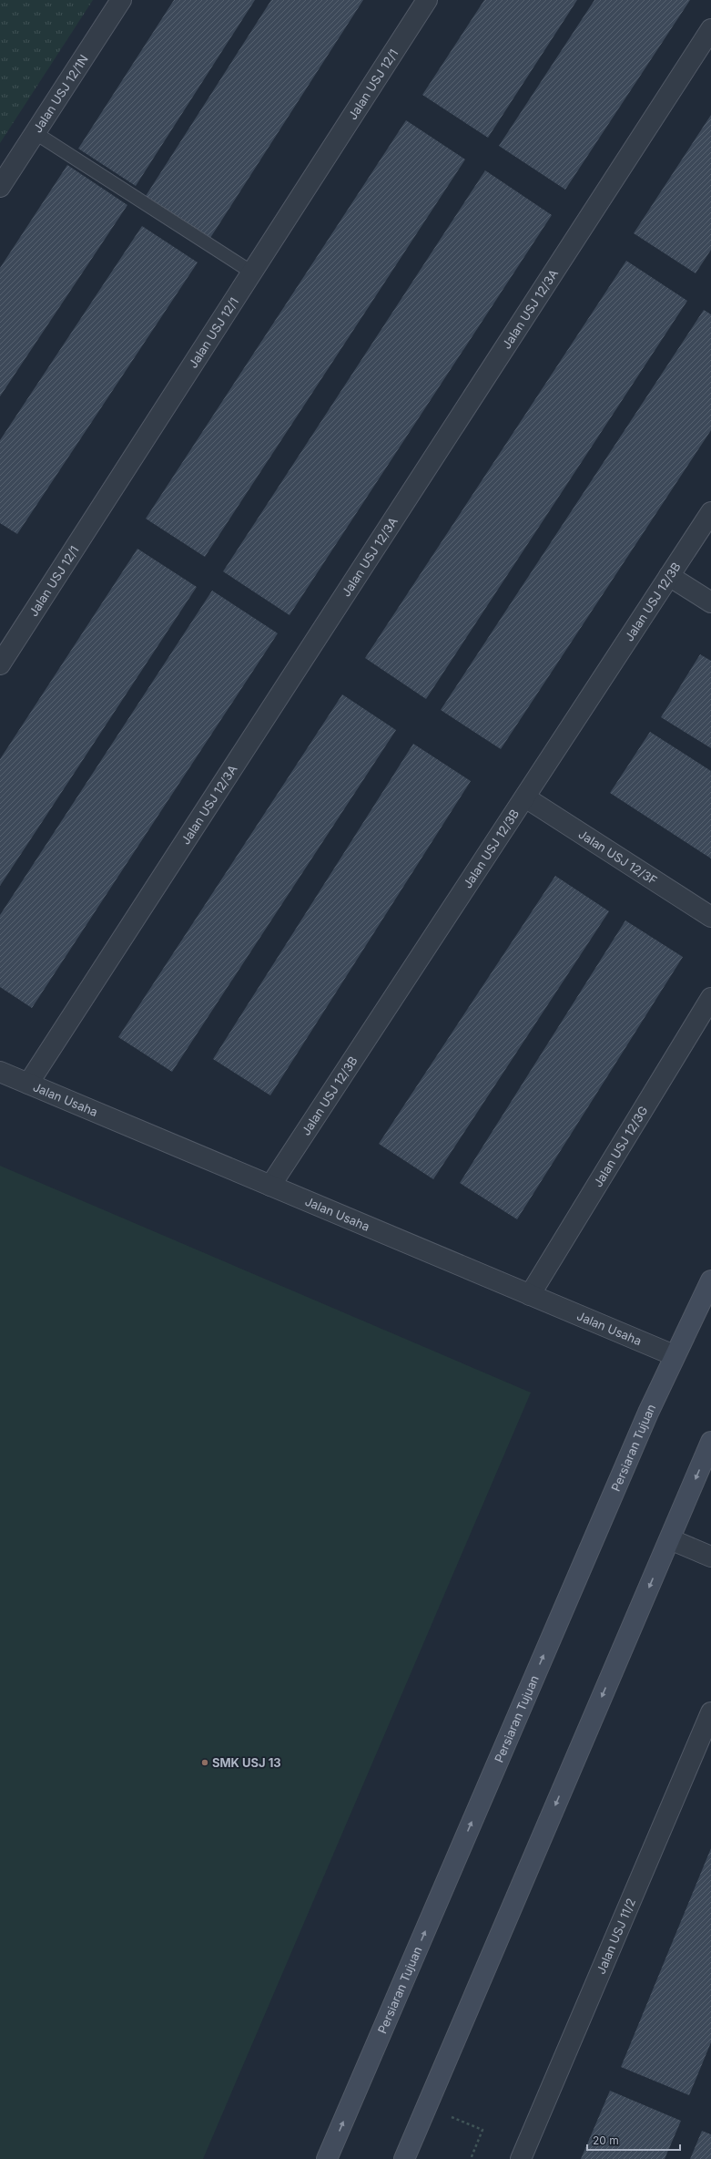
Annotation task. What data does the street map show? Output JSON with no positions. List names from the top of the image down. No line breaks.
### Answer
{"streets":{"main road":["Persiaran Tujuan"],"street":["Jalan USJ 12/1","Jalan USJ 12/1N","Jalan USJ 12/3A","Jalan USJ 12/3B","Jalan USJ 12/3F","Jalan Usaha","Jalan USJ 12/3G","Jalan USJ 11/2"]},"crossings":[["Jalan USJ 12/3A","Jalan Usaha"],["Jalan USJ 12/3B","Jalan USJ 12/3F"],["Jalan USJ 12/3B","Jalan Usaha"],["Jalan Usaha","Jalan USJ 12/3G"],["Jalan Usaha","Persiaran Tujuan"]],"places":["SMK USJ 13"],"scale_bar":"20 m"}
